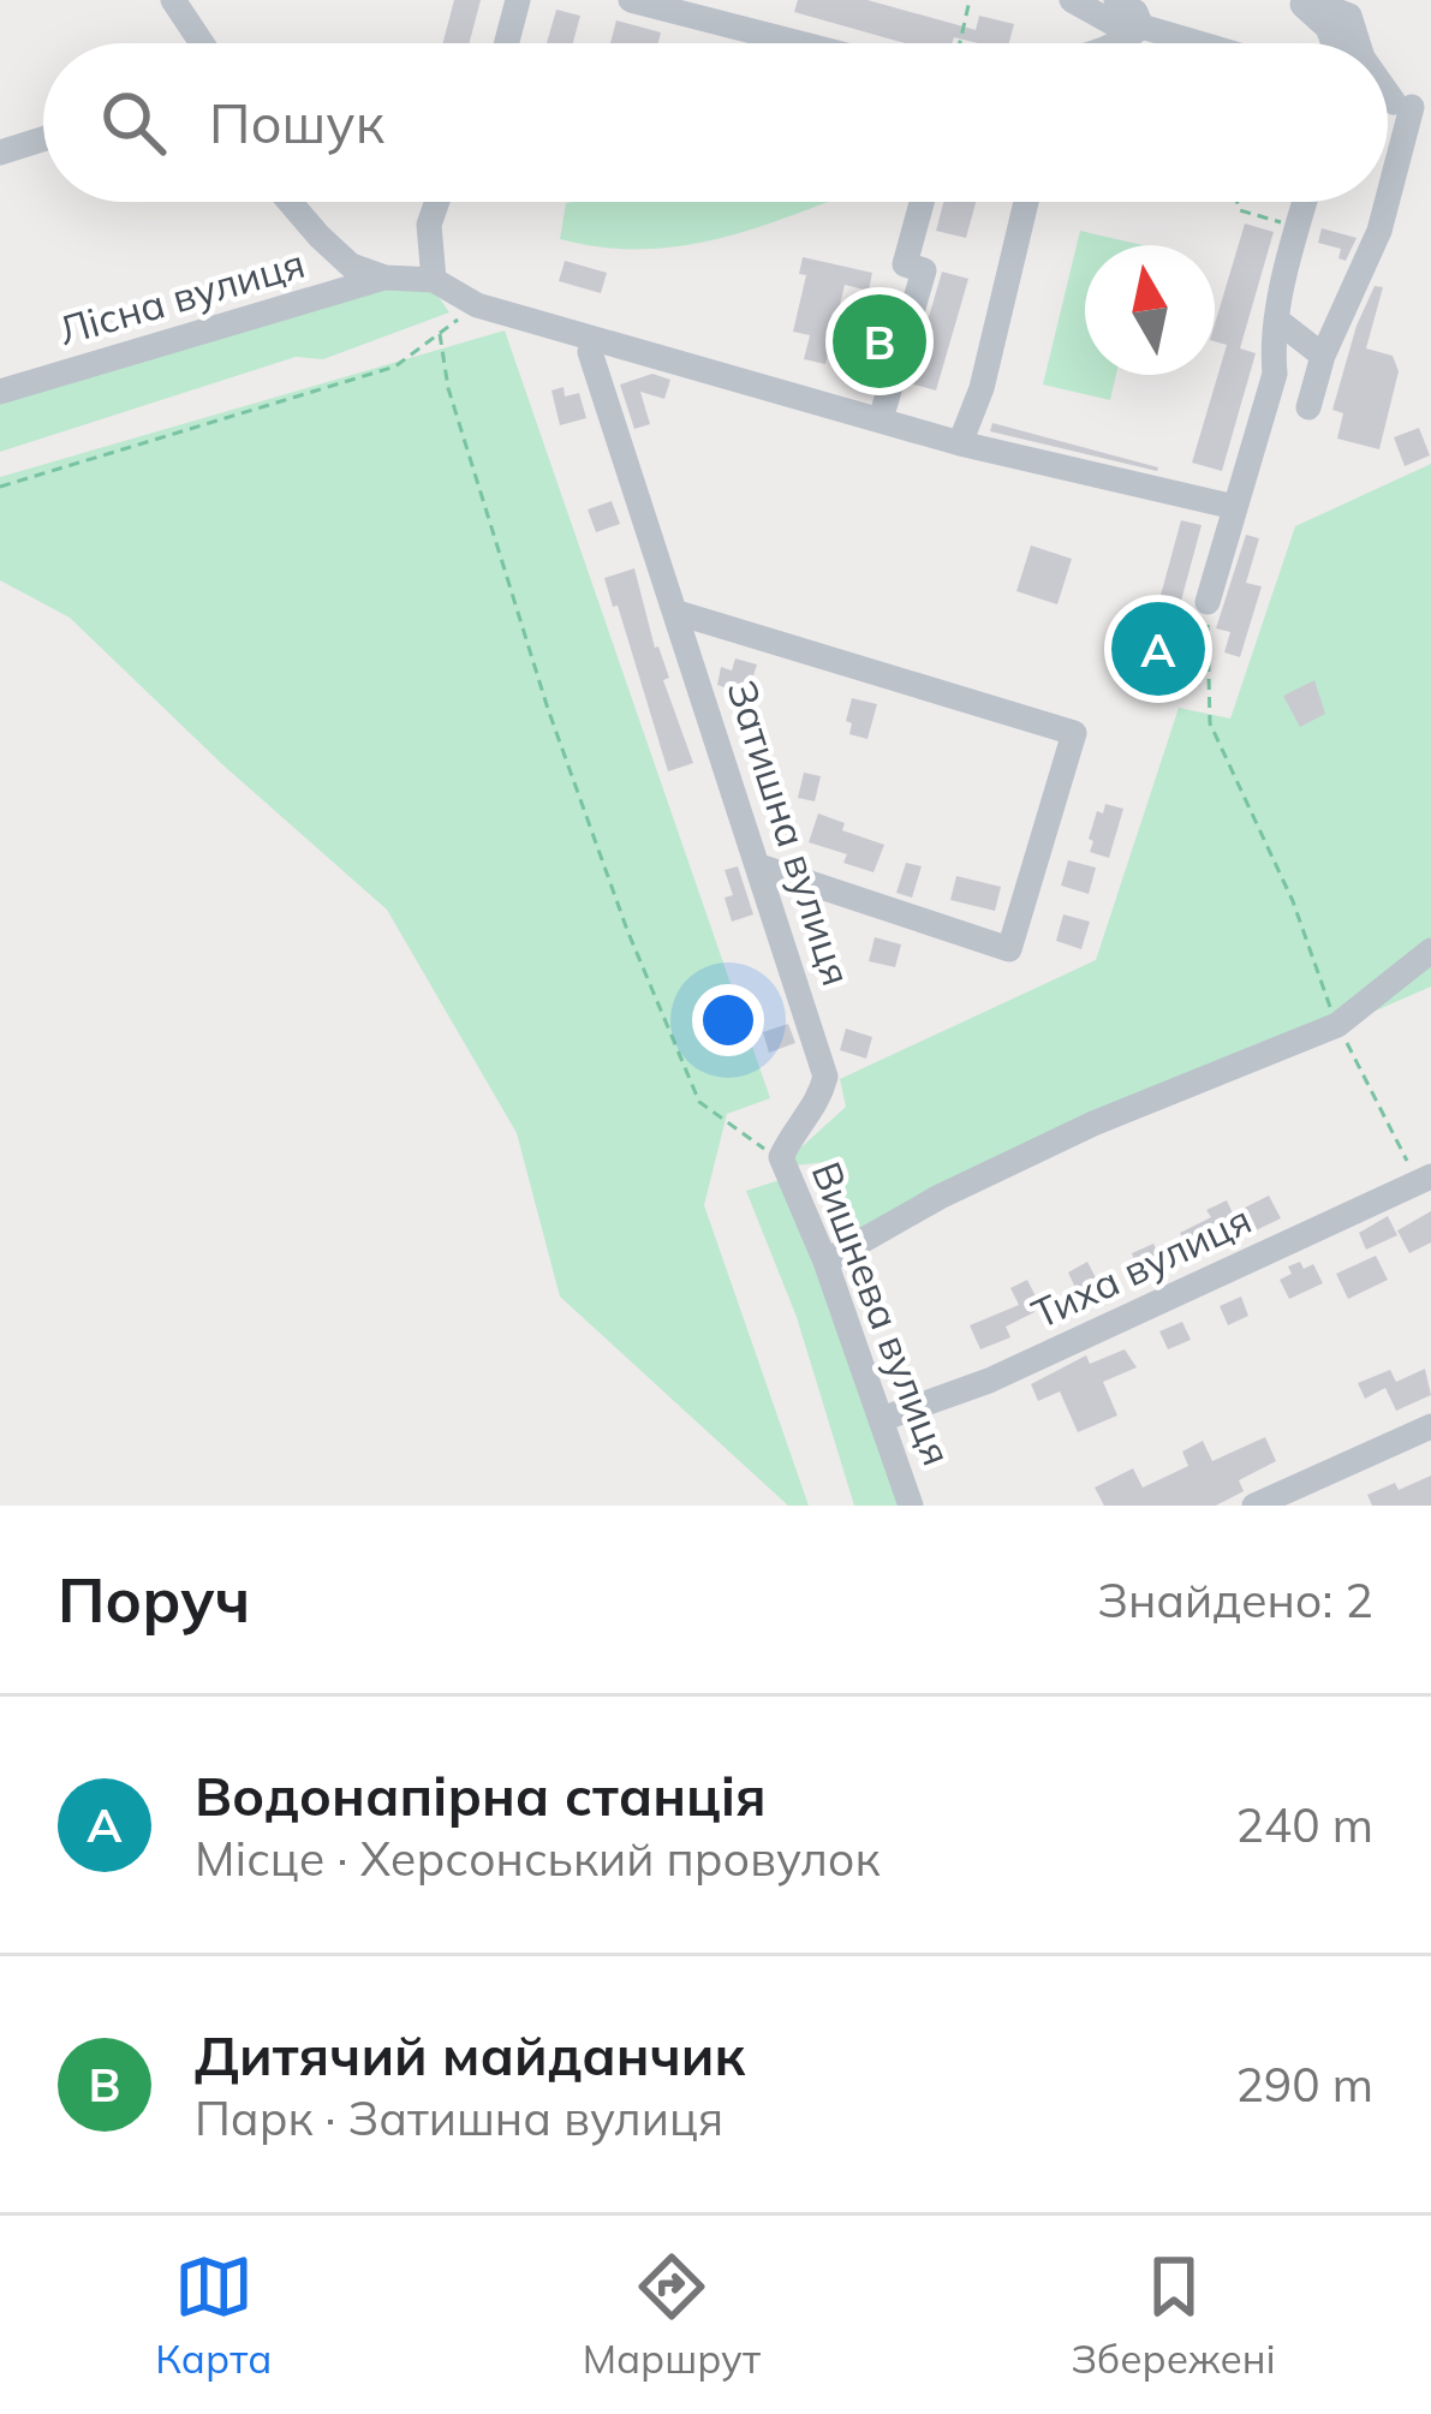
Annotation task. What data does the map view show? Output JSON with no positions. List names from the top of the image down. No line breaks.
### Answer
{"streets":{"street":["Лісна вулиця","Затишна вулиця","Тиха вулиця","Вишнева вулиця"]},"crossings":[["Затишна вулиця","Вишнева вулиця"],["Тиха вулиця","Вишнева вулиця"]],"north":"top","page":{"search":"Пошук","pins":["B","A"],"heading":["Поруч","Знайдено: 2"],"list":[{"mark":"A","name":"Водонапірна станція","note":"Місце · Херсонський провулок","value":"240 m"},{"mark":"B","name":"Дитячий майданчик","note":"Парк · Затишна вулиця","value":"290 m"}],"nav":["Карта","Маршрут","Збережені"]}}
